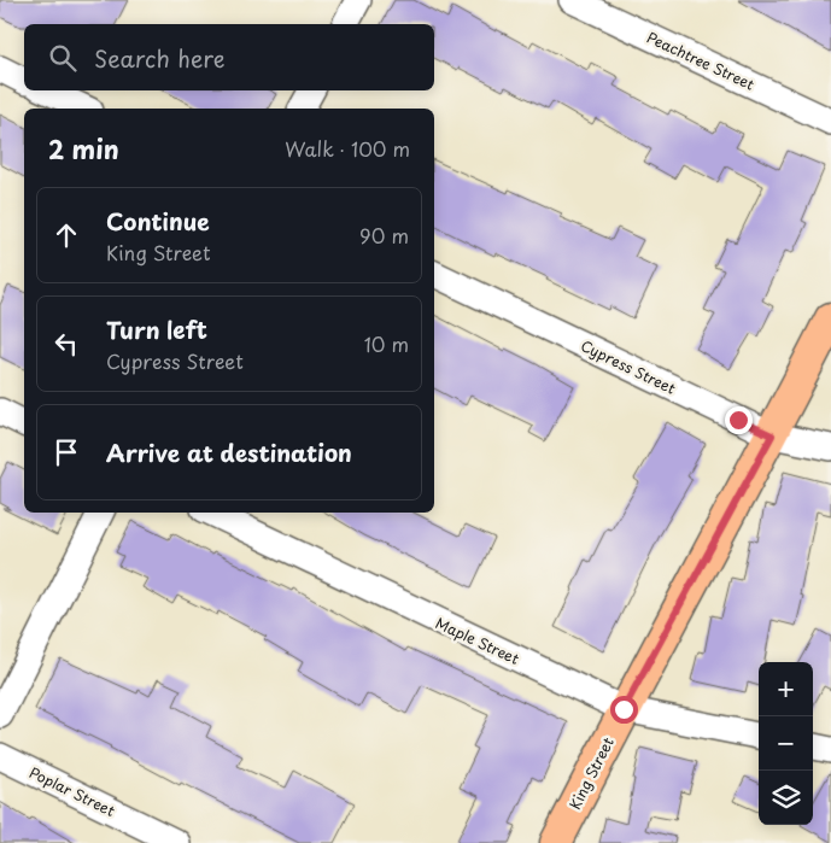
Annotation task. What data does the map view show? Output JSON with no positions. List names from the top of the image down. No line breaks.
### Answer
{"streets":{"main road":["King Street"],"street":["Peachtree Street","Cypress Street","Maple Street","Poplar Street"]},"crossings":[["Cypress Street","King Street"],["Maple Street","King Street"]],"page":{"search":"Search here","heading":["2 min","Walk · 100 m"],"list":[["Continue","King Street","90 m"],["Turn left","Cypress Street","10 m"],"Arrive at destination"],"map_buttons":["+","−"]}}
